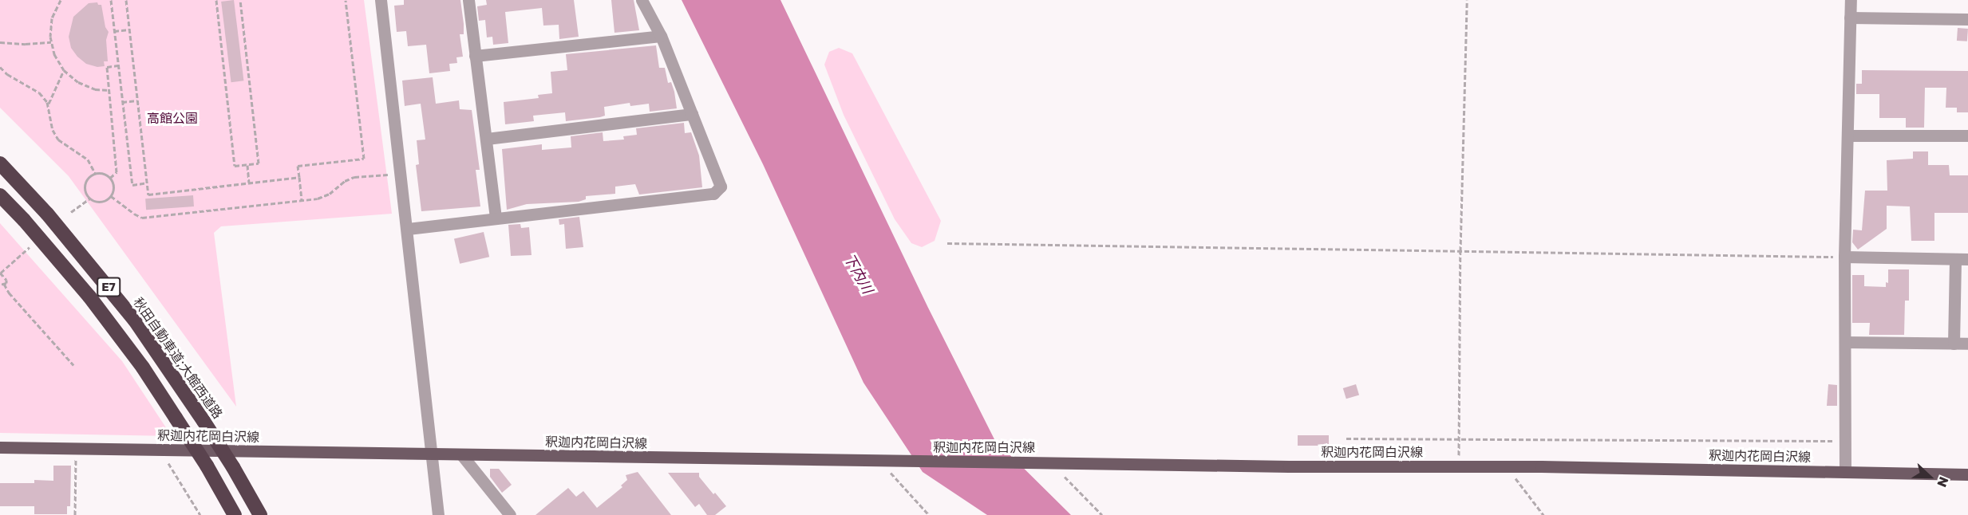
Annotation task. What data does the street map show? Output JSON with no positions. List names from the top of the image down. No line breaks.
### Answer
{"streets":{"highway":["E7","秋田自動車道;大館西道路"],"main road":["釈迦内花岡白沢線"]},"water":["下内川"],"parks":["高館公園"],"north":"right"}
